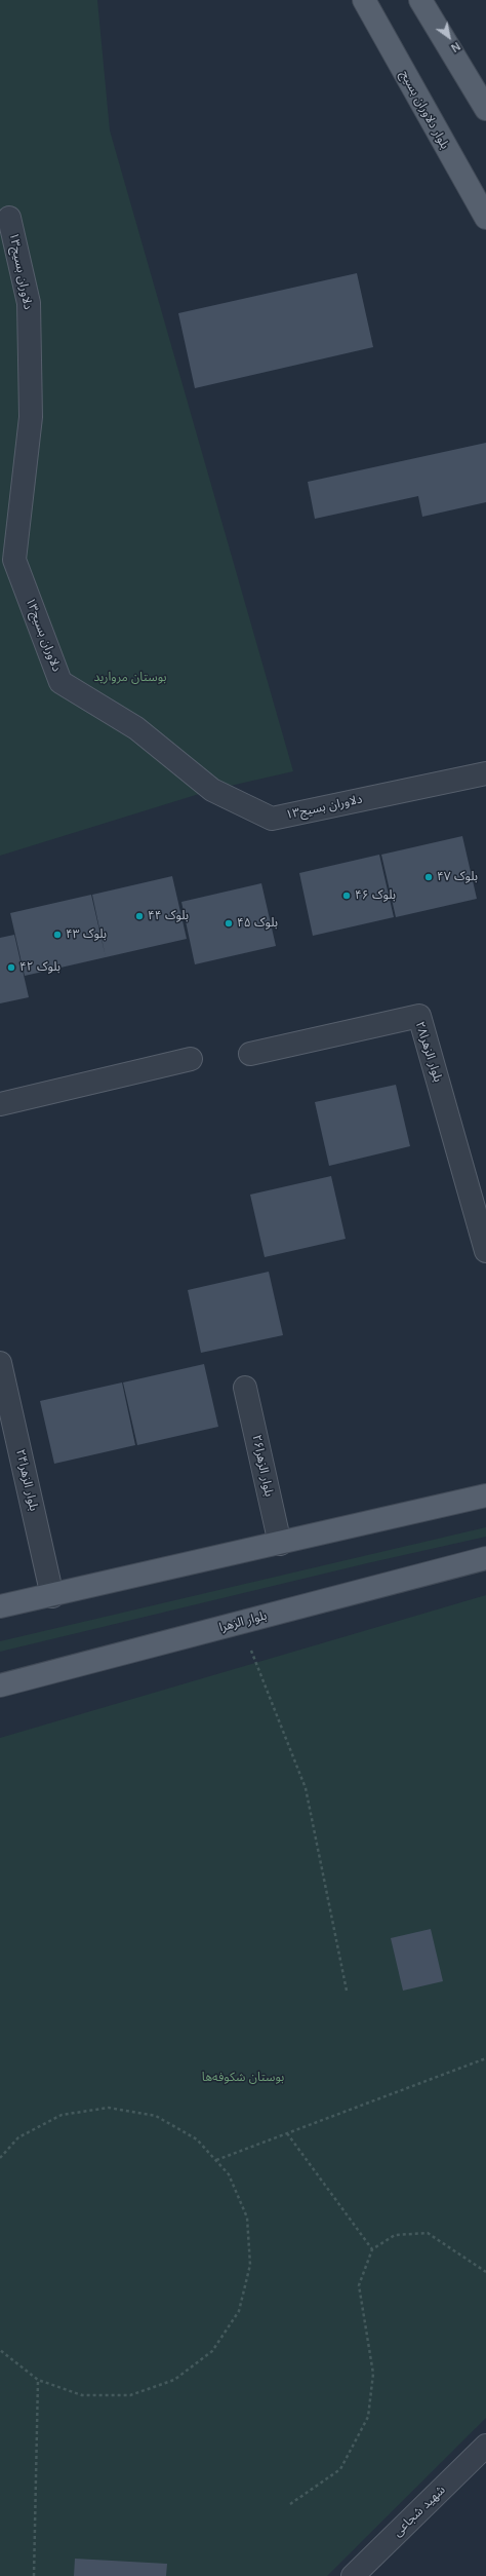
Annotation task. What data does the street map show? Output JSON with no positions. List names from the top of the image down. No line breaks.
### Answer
{"streets":{"main road":["بلوار دلاوران بسیج","بلوار الزهرا"],"street":["دلاوران بسیج۱۳","بلوار الزهرا۲۸","بلوار الزهرا۲۶","بلوار الزهرا۲۴","شهید شجاعی"]},"parks":["بوستان مروارید","بوستان شکوفه‌ها"],"places":["بلوک ۴۷","بلوک ۴۶","بلوک ۴۴","بلوک ۴۵","بلوک ۴۳","بلوک ۴۲"],"north":"bottom right"}
